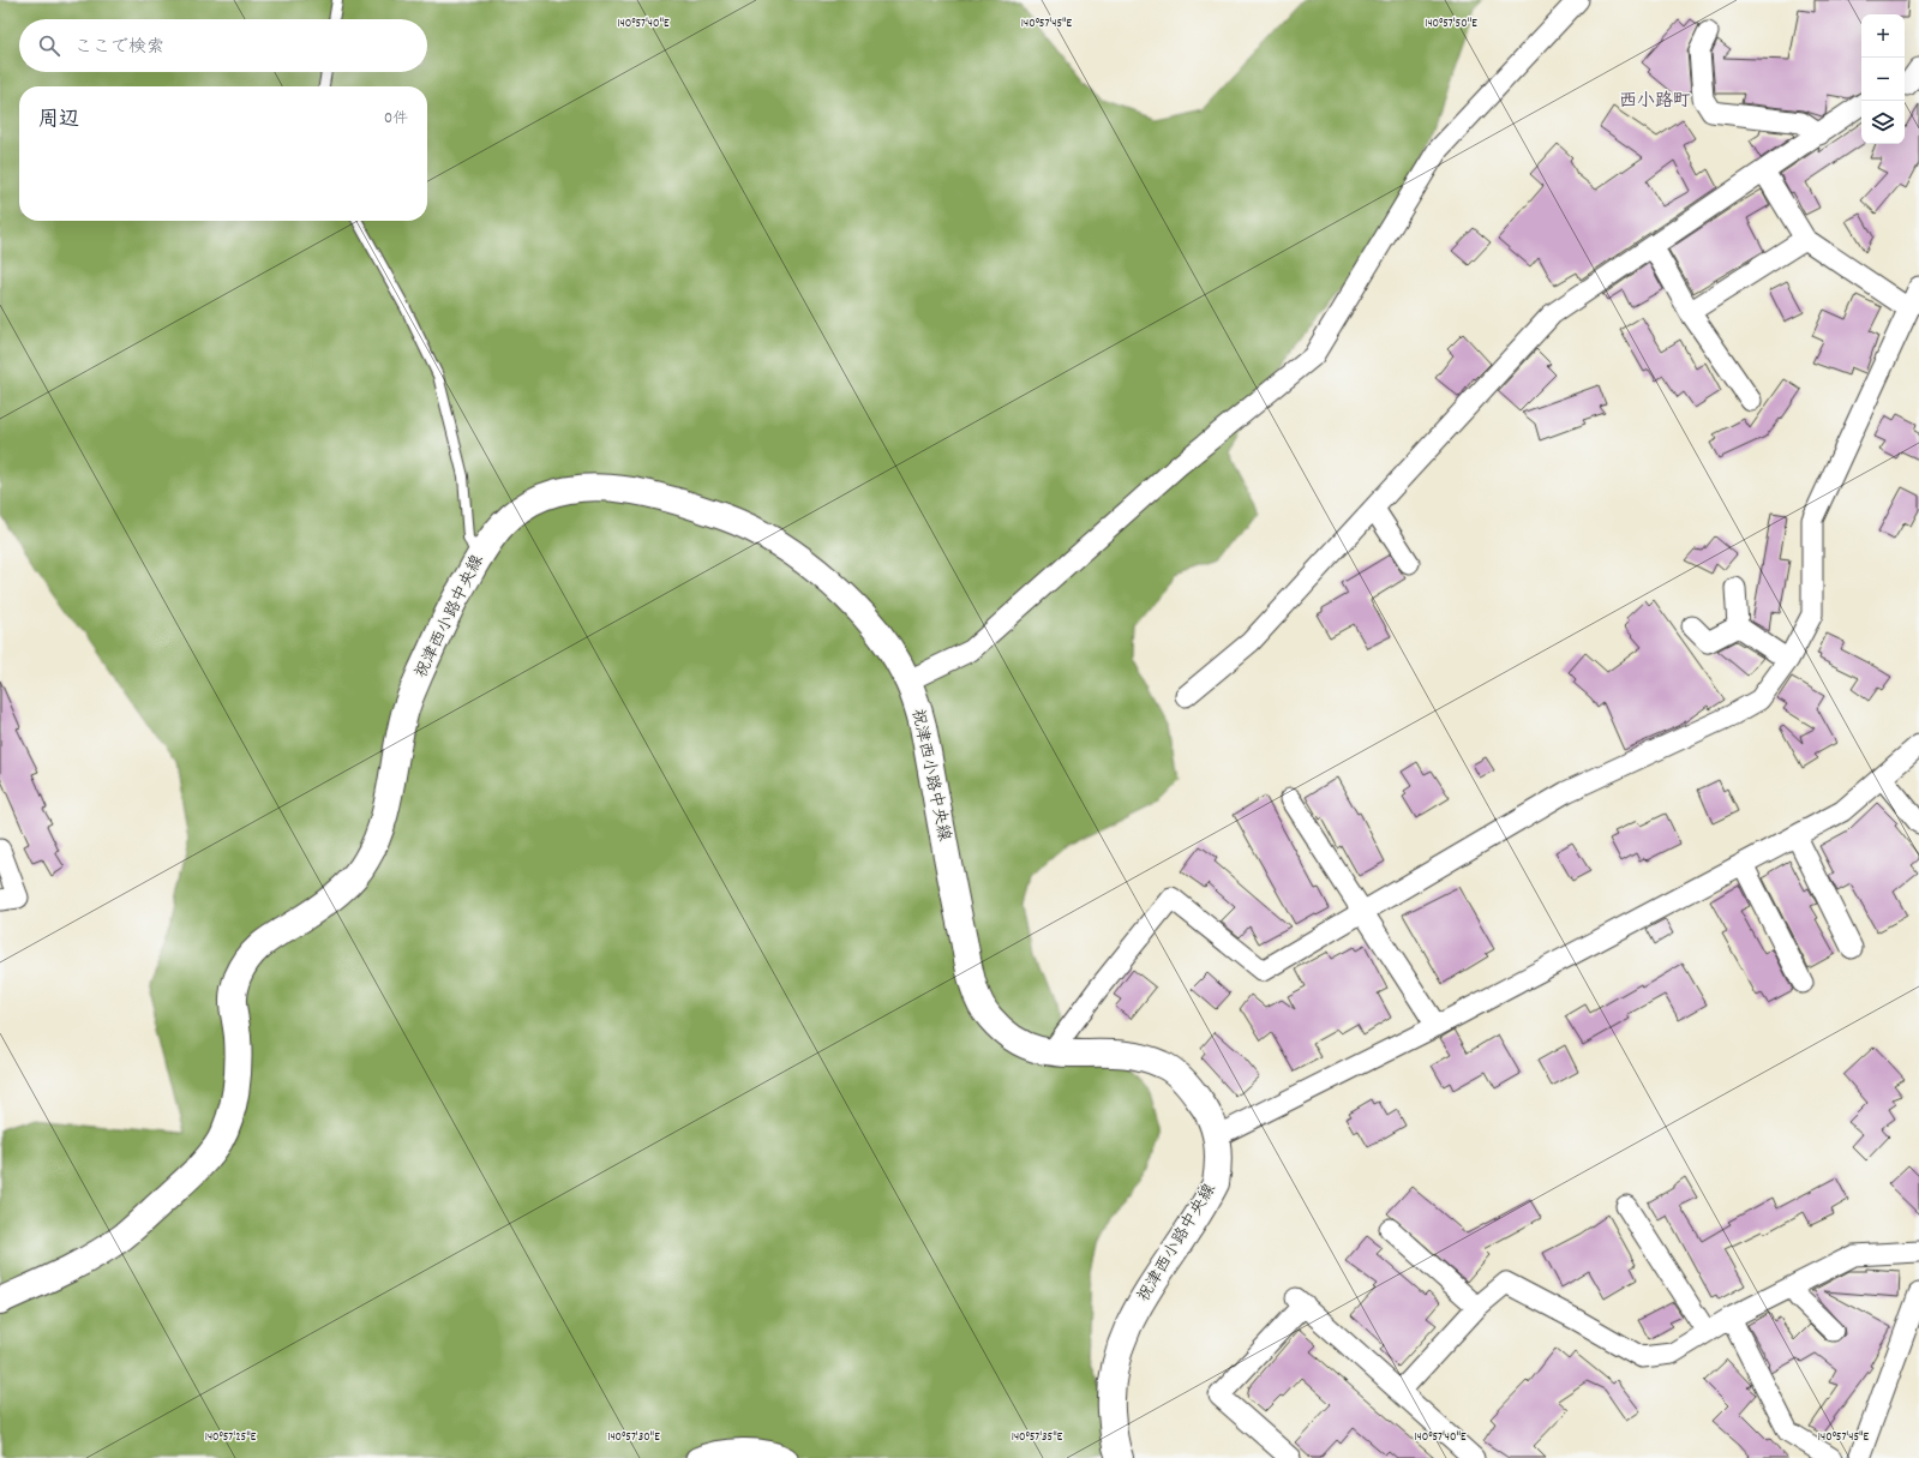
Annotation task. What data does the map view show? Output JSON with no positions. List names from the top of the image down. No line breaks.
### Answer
{"streets":{"main road":["祝津西小路中央線"]},"districts":["西小路町"],"page":{"map_buttons":["+","−"],"search":"ここで検索","heading":["周辺","0件"]},"coordinates":["140°57'40\"E","140°57'45\"E","140°57'50\"E","140°57'25\"E","140°57'30\"E","140°57'35\"E"]}
